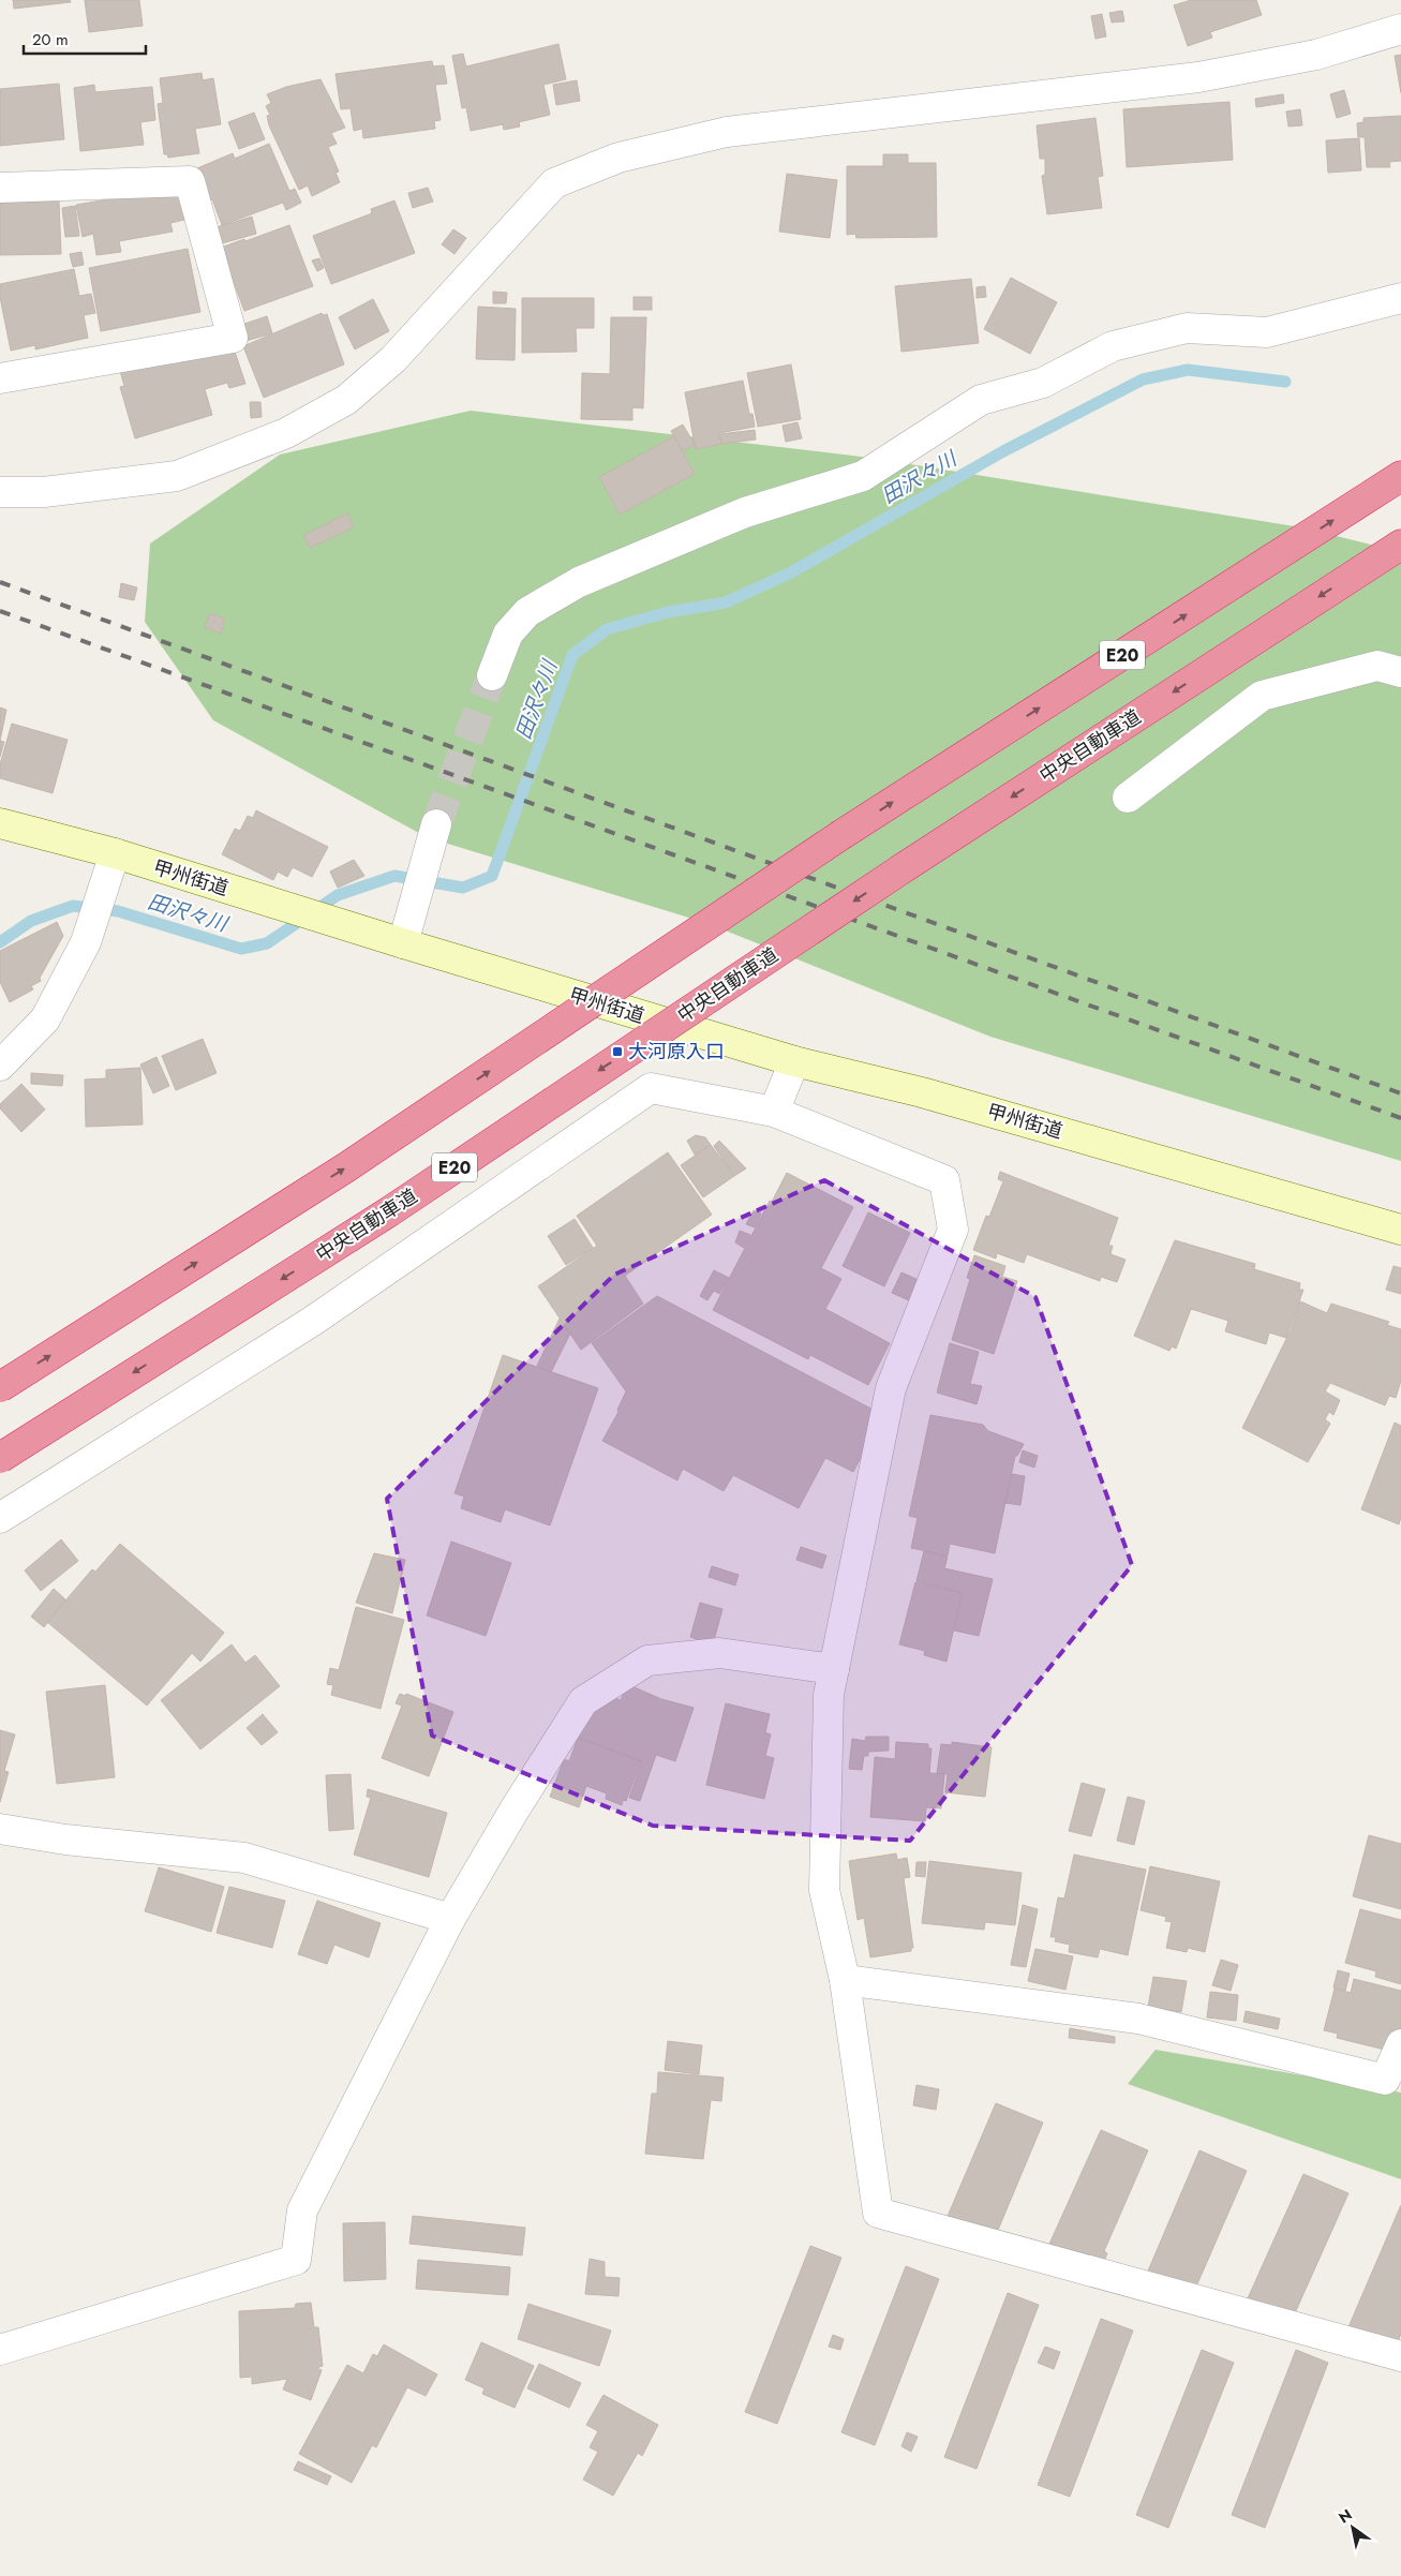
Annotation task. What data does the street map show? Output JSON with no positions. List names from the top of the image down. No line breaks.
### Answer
{"streets":{"highway":["E20","中央自動車道"],"main road":["甲州街道"]},"water":["田沢々川"],"places":{"transit":["大河原入口"]},"scale_bar":"20 m","north":"top left"}
